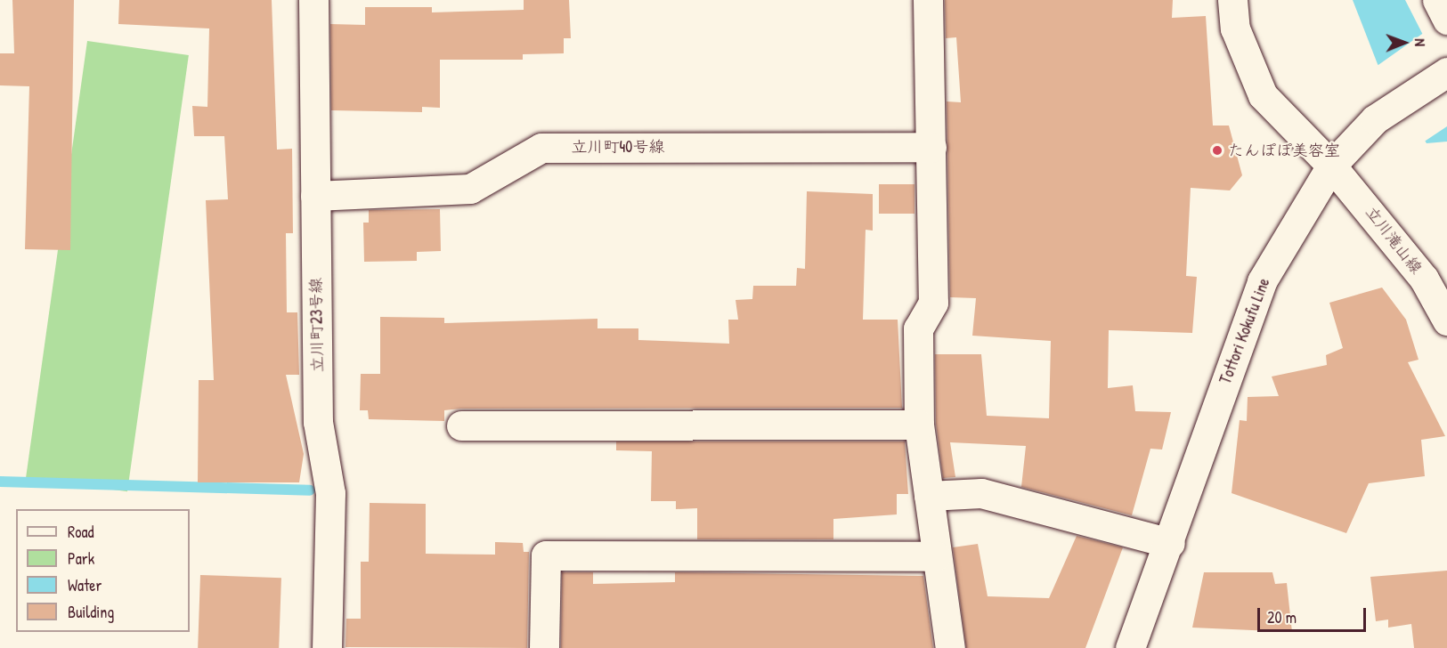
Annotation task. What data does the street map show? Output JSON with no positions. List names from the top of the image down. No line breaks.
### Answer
{"streets":{"street":["立川町40号線","立川滝山線","立川町23号線","Tottori Kokufu Line"]},"crossings":[["立川町40号線","立川町23号線"],["立川滝山線","Tottori Kokufu Line"]],"places":["たんぽぽ美容室"],"legend":["Road","Park","Water","Building"],"scale_bar":"20 m","north":"right"}
